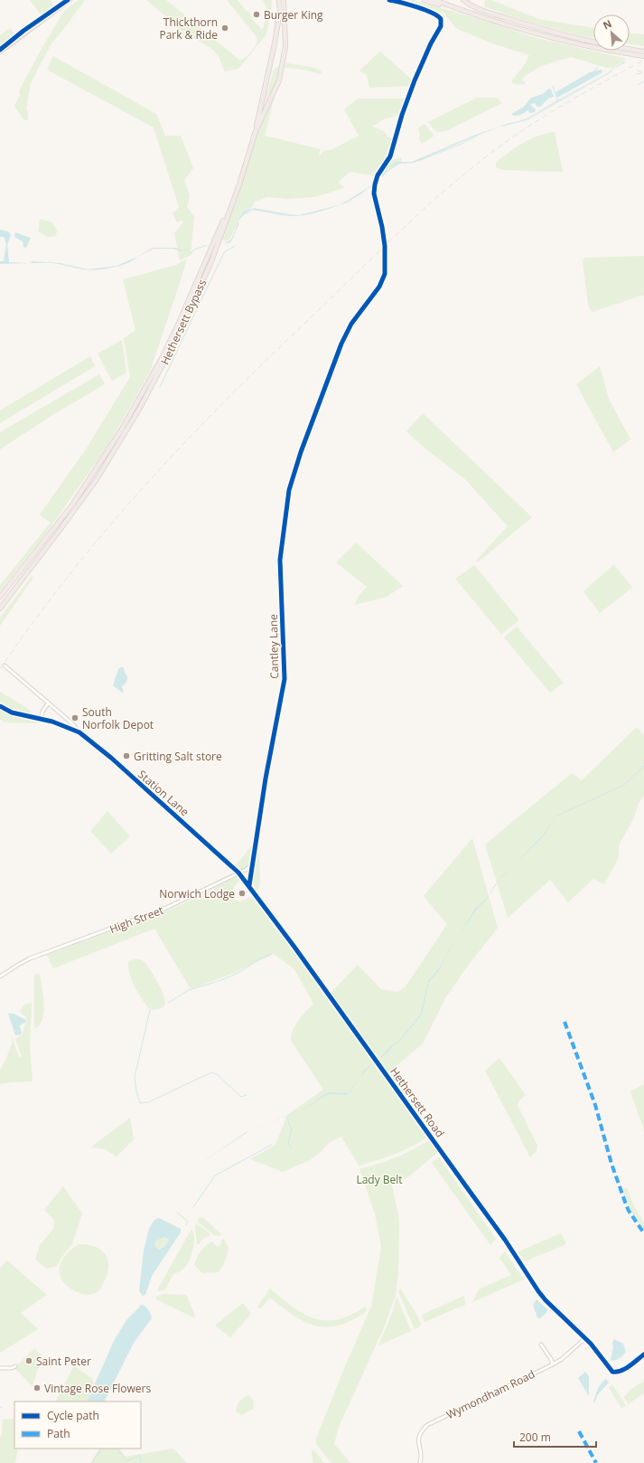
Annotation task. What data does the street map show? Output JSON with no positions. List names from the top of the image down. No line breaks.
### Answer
{"streets":{"highway":["Hethersett Bypass"],"street":["Cantley Lane","Station Lane","High Street","Hethersett Road","Wymondham Road"]},"crossings":[["Cantley Lane","Hethersett Road"],["Station Lane","High Street"],["Station Lane","Hethersett Road"],["High Street","Hethersett Road"],["Hethersett Road","Wymondham Road"]],"parks":["Lady Belt"],"places":["Burger King","Thickthorn Park & Ride","South Norfolk Depot","Gritting Salt store","Norwich Lodge","Saint Peter","Vintage Rose Flowers"],"legend":["Cycle path","Path"],"scale_bar":"200 m","north":"top left"}
